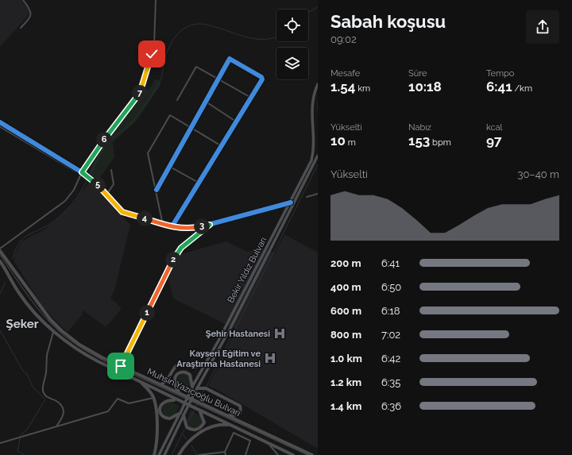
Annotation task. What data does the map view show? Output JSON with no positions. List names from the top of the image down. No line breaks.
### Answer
{"streets":{"highway":["Muhsin Yazıcıoğlu Bulvarı"],"main road":["Bekir Yıldız Bulvarı"]},"districts":["Şeker"],"places":{"hospital":["Şehir Hastanesi","Kayseri Eğitim ve Araştırma Hastanesi"]},"page":{"heading":["Sabah koşusu","09:02"],"stats":[["Mesafe","1.54 km"],["Süre","10:18"],["Tempo","6:41 /km"],["Yükselti","10 m"],["Nabız","153 bpm"],["kcal","97"]],"pins":["7","6","5","4","3","2","1"],"chart":["Yükselti","30–40 m"],"list":[{"name":"200 m","note":"6:41"},{"name":"400 m","note":"6:50"},{"name":"600 m","note":"6:18"},{"name":"800 m","note":"7:02"},{"name":"1.0 km","note":"6:42"},{"name":"1.2 km","note":"6:35"},{"name":"1.4 km","note":"6:36"}]}}
